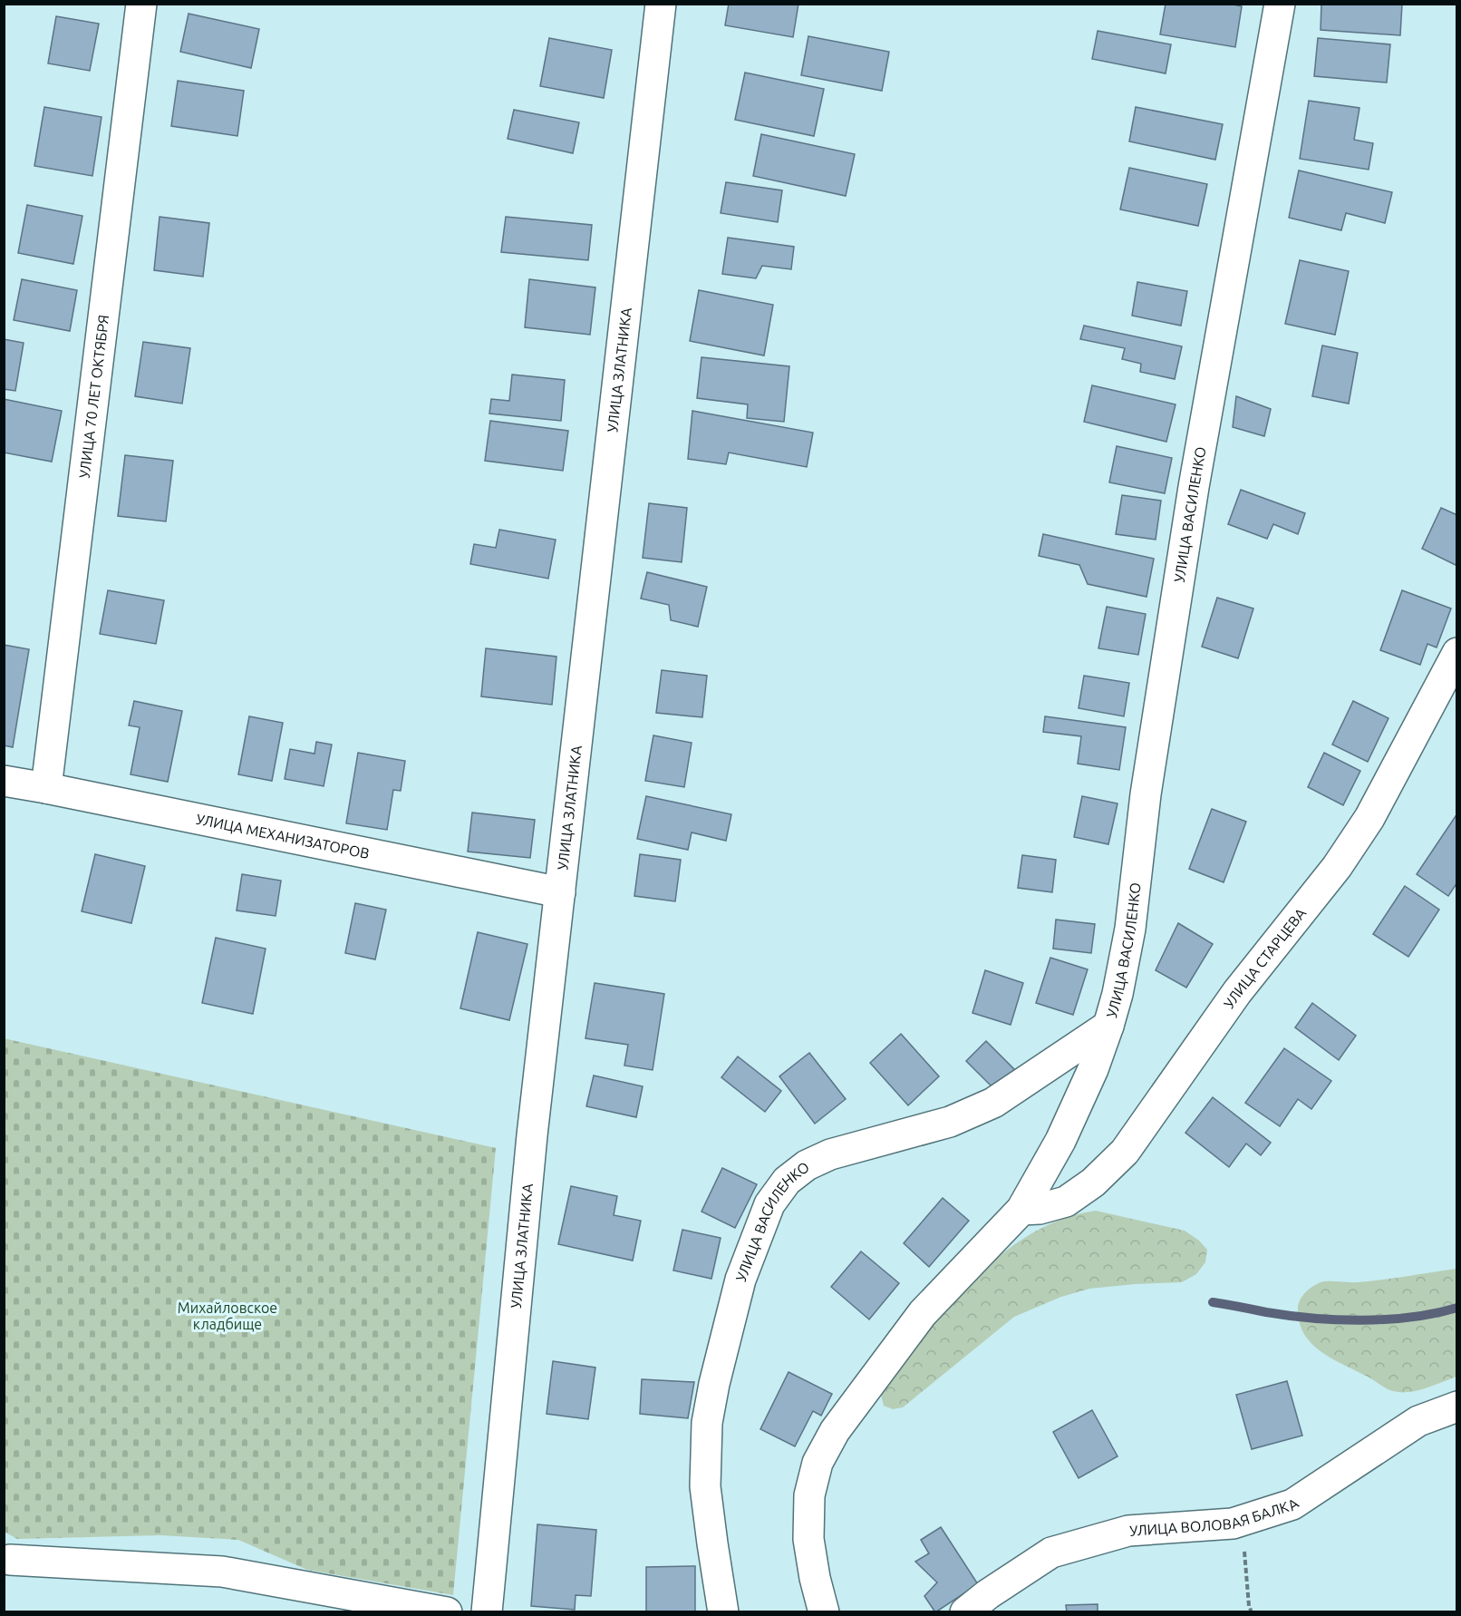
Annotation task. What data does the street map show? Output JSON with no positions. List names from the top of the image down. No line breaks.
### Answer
{"streets":{"street":["УЛИЦА ЗЛАТНИКА","УЛИЦА 70 ЛЕТ ОКТЯБРЯ","УЛИЦА ВАСИЛЕНКО","УЛИЦА МЕХАНИЗАТОРОВ","УЛИЦА СТАРЦЕВА","УЛИЦА ВОЛОВАЯ БАЛКА"]},"crossings":[["УЛИЦА ЗЛАТНИКА","УЛИЦА МЕХАНИЗАТОРОВ"],["УЛИЦА 70 ЛЕТ ОКТЯБРЯ","УЛИЦА МЕХАНИЗАТОРОВ"],["УЛИЦА ВАСИЛЕНКО","УЛИЦА СТАРЦЕВА"]],"parks":["Михайловское кладбище"]}
